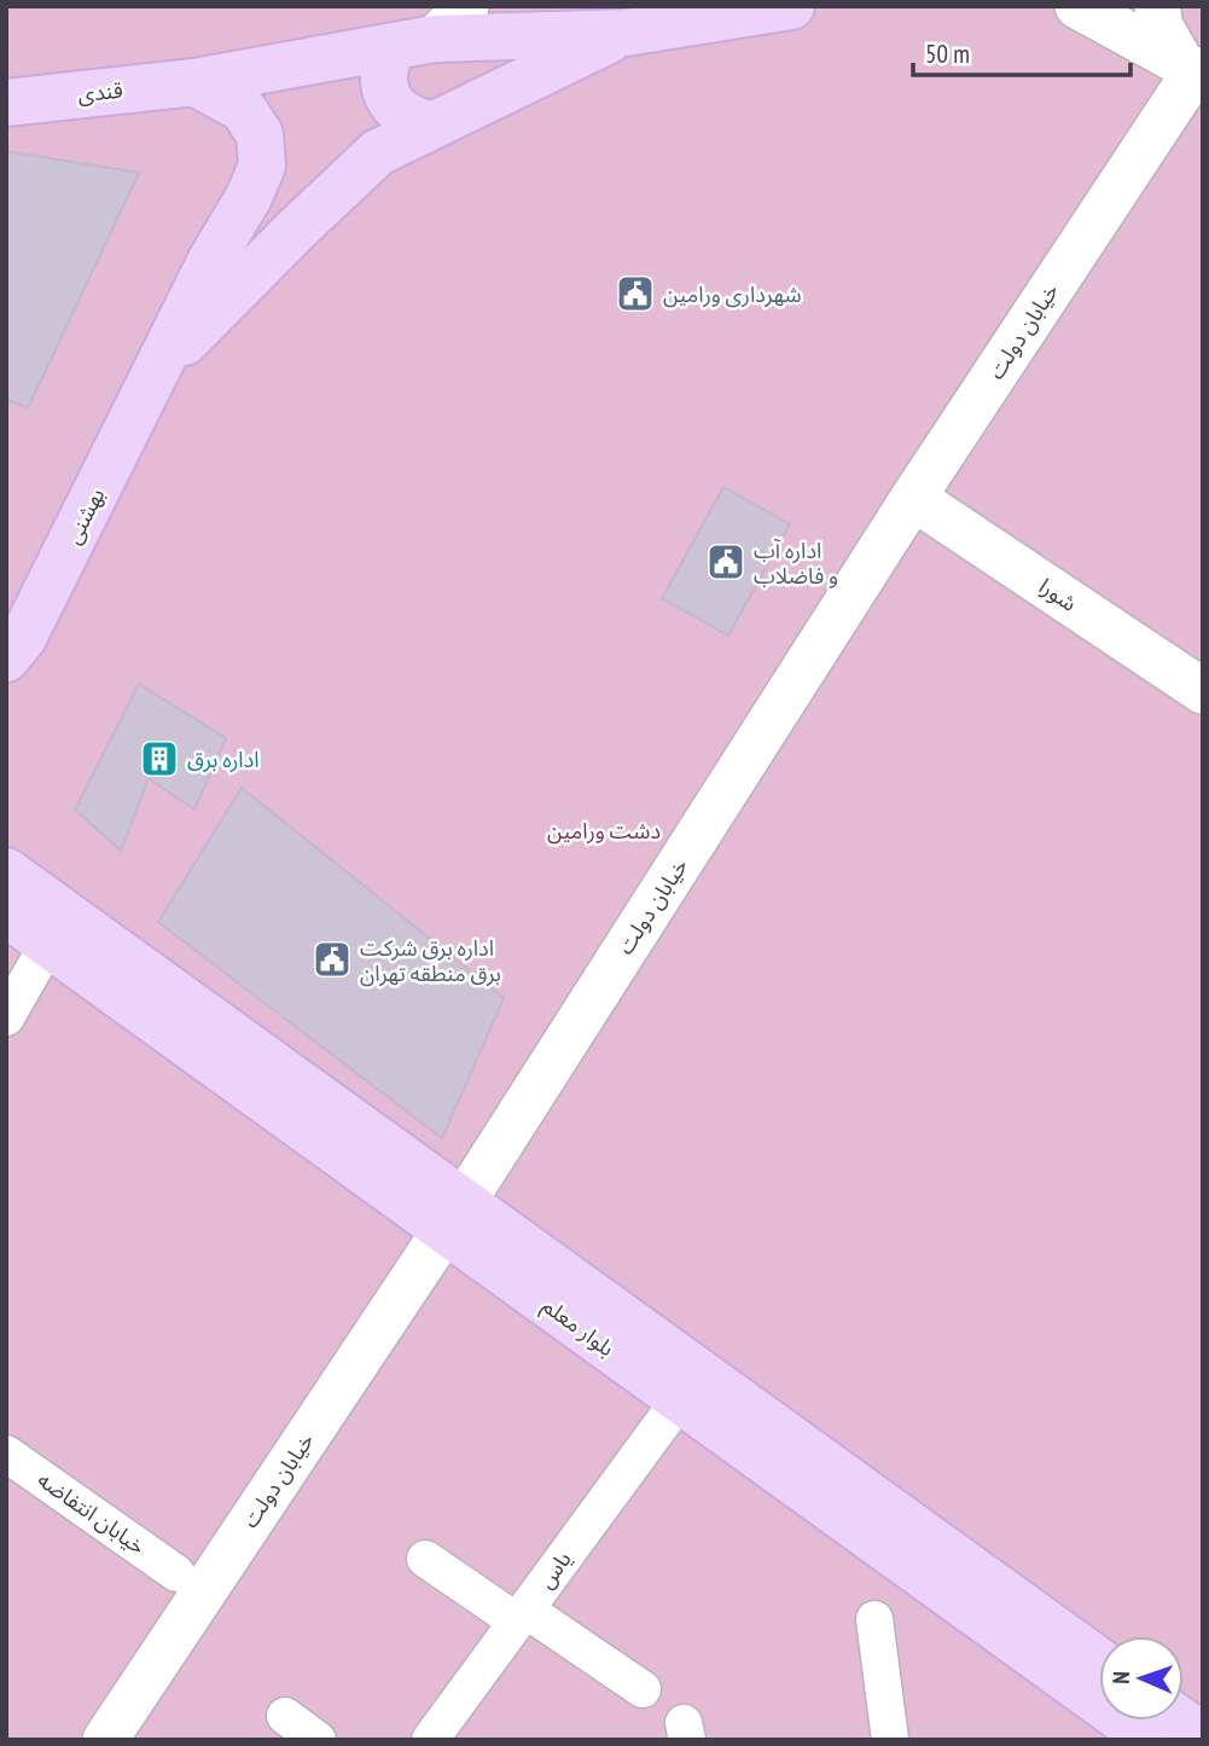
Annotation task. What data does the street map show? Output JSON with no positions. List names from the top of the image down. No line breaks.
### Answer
{"streets":{"main road":["قندی","بهشنی","بلوار معلم"],"street":["خیابان دولت","شورا","خیابان انتفاضه","یاس"]},"crossings":[["قندی","بهشنی"],["خیابان دولت","شورا"],["خیابان دولت","بلوار معلم"],["بلوار معلم","یاس"]],"parks":["دشت ورامین"],"places":{"public building":["شهرداری ورامین","اداره آب و فاضلاب","اداره برق شرکت برق منطقه تهران"],"building":["اداره برق"]},"scale_bar":"50 m","north":"left"}
